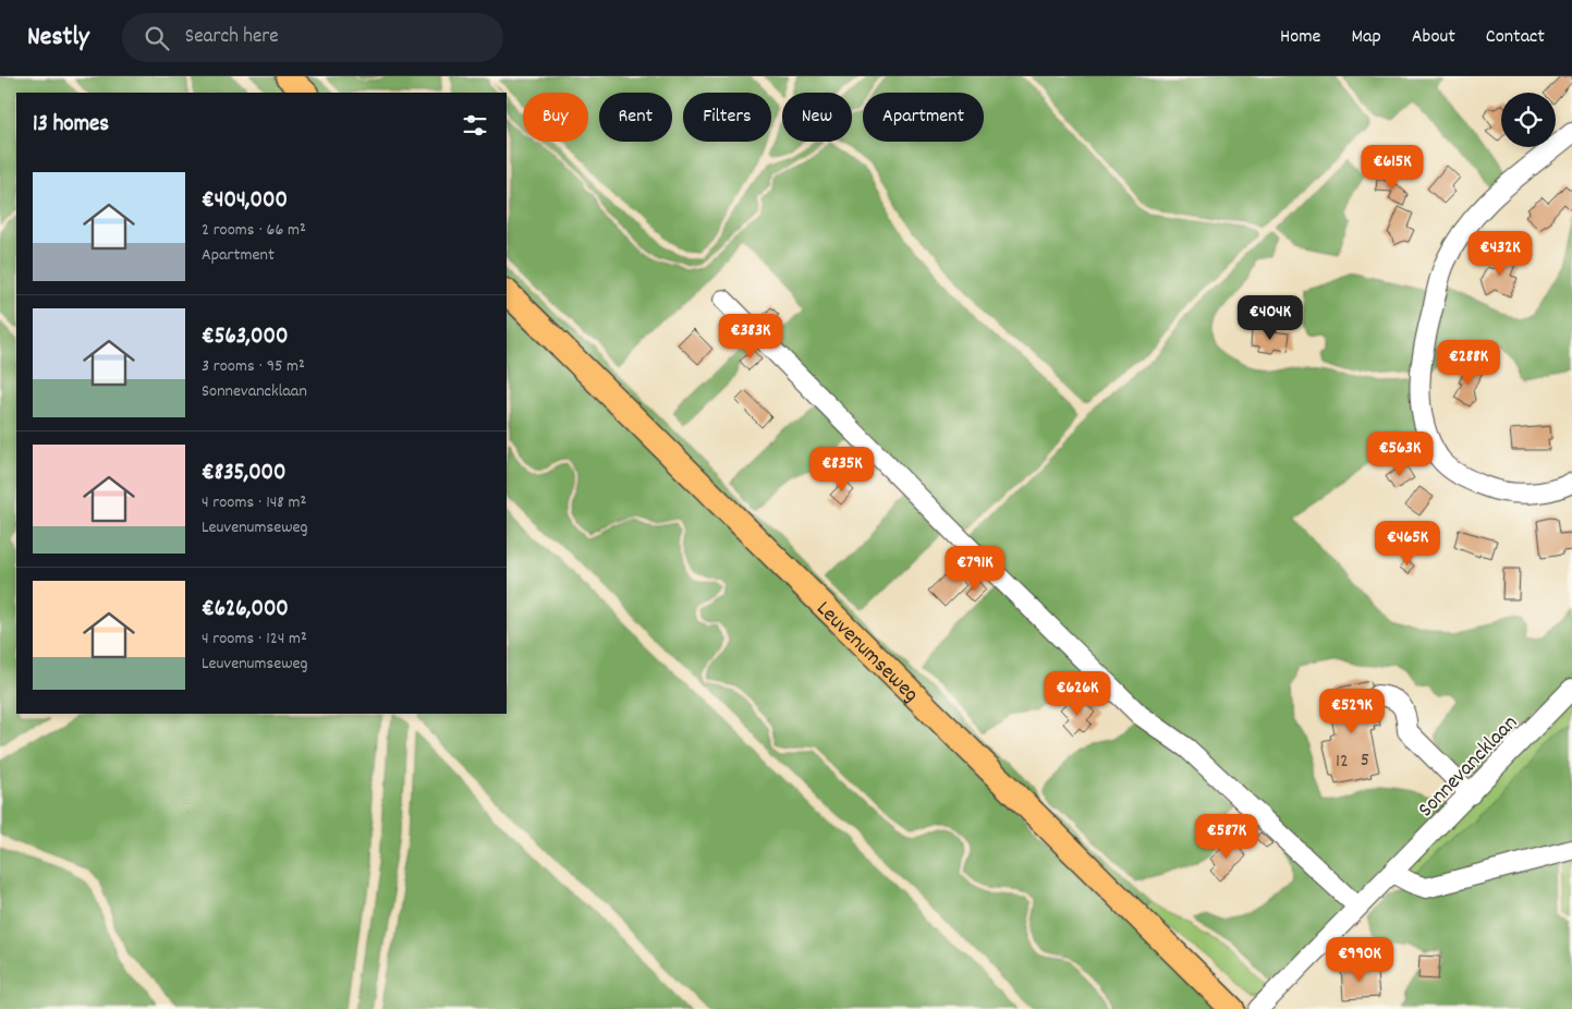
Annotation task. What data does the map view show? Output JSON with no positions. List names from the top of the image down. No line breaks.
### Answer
{"streets":{"main road":["Leuvenumseweg"],"street":["Sonnevancklaan"]},"house_numbers":["5","12"],"page":{"header":"Nestly","search":"Search here","nav":["Home","Map","About","Contact"],"chip":["Buy","Rent","Filters","New","Apartment"],"heading":"13 homes","price":["€615K","€432K","€404K","€383K","€288K","€563K","€835K","€465K","€791K","€626K","€529K","€587K","€990K"],"list":[{"name":"€404,000","note":"2 rooms · 66 m² · Apartment"},{"name":"€563,000","note":"3 rooms · 95 m² · Sonnevancklaan"},{"name":"€835,000","note":"4 rooms · 148 m² · Leuvenumseweg"},{"name":"€626,000","note":"4 rooms · 124 m² · Leuvenumseweg"}]}}
